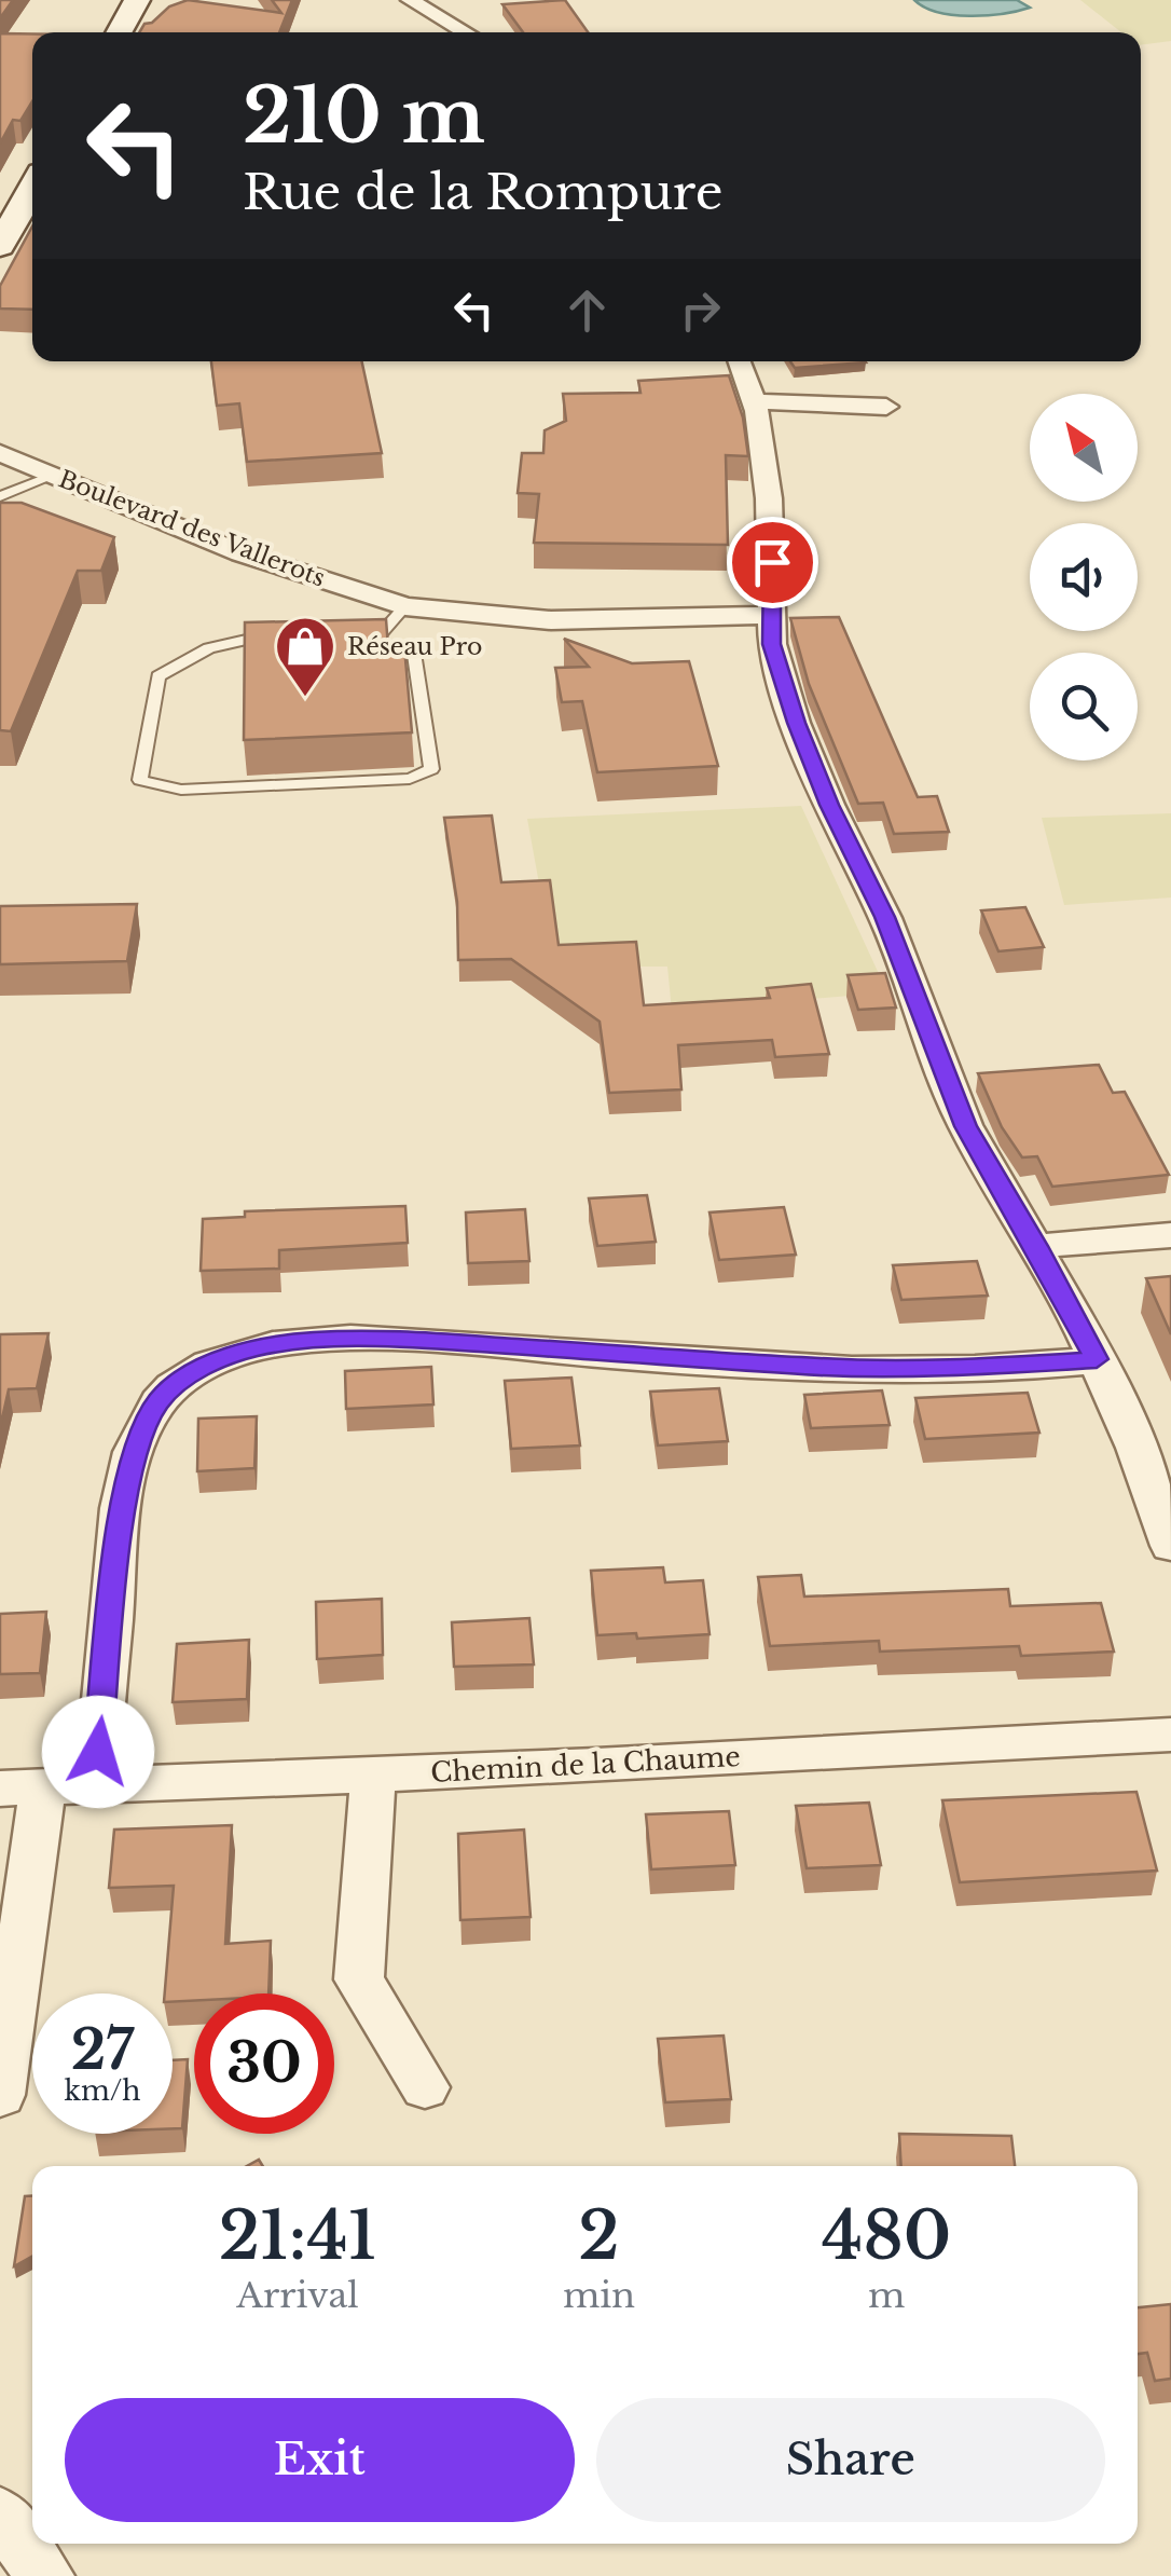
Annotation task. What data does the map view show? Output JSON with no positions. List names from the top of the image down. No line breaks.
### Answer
{"streets":{"street":["Boulevard des Vallerots","Chemin de la Chaume"]},"places":{"shop":["Réseau Pro"]},"north":"top left","page":{"turn":["210 m","Rue de la Rompure"],"speed":"27 km/h","limit":"30","eta":["21:41","Arrival","2","min","480","m"],"buttons":["Exit","Share"]}}
